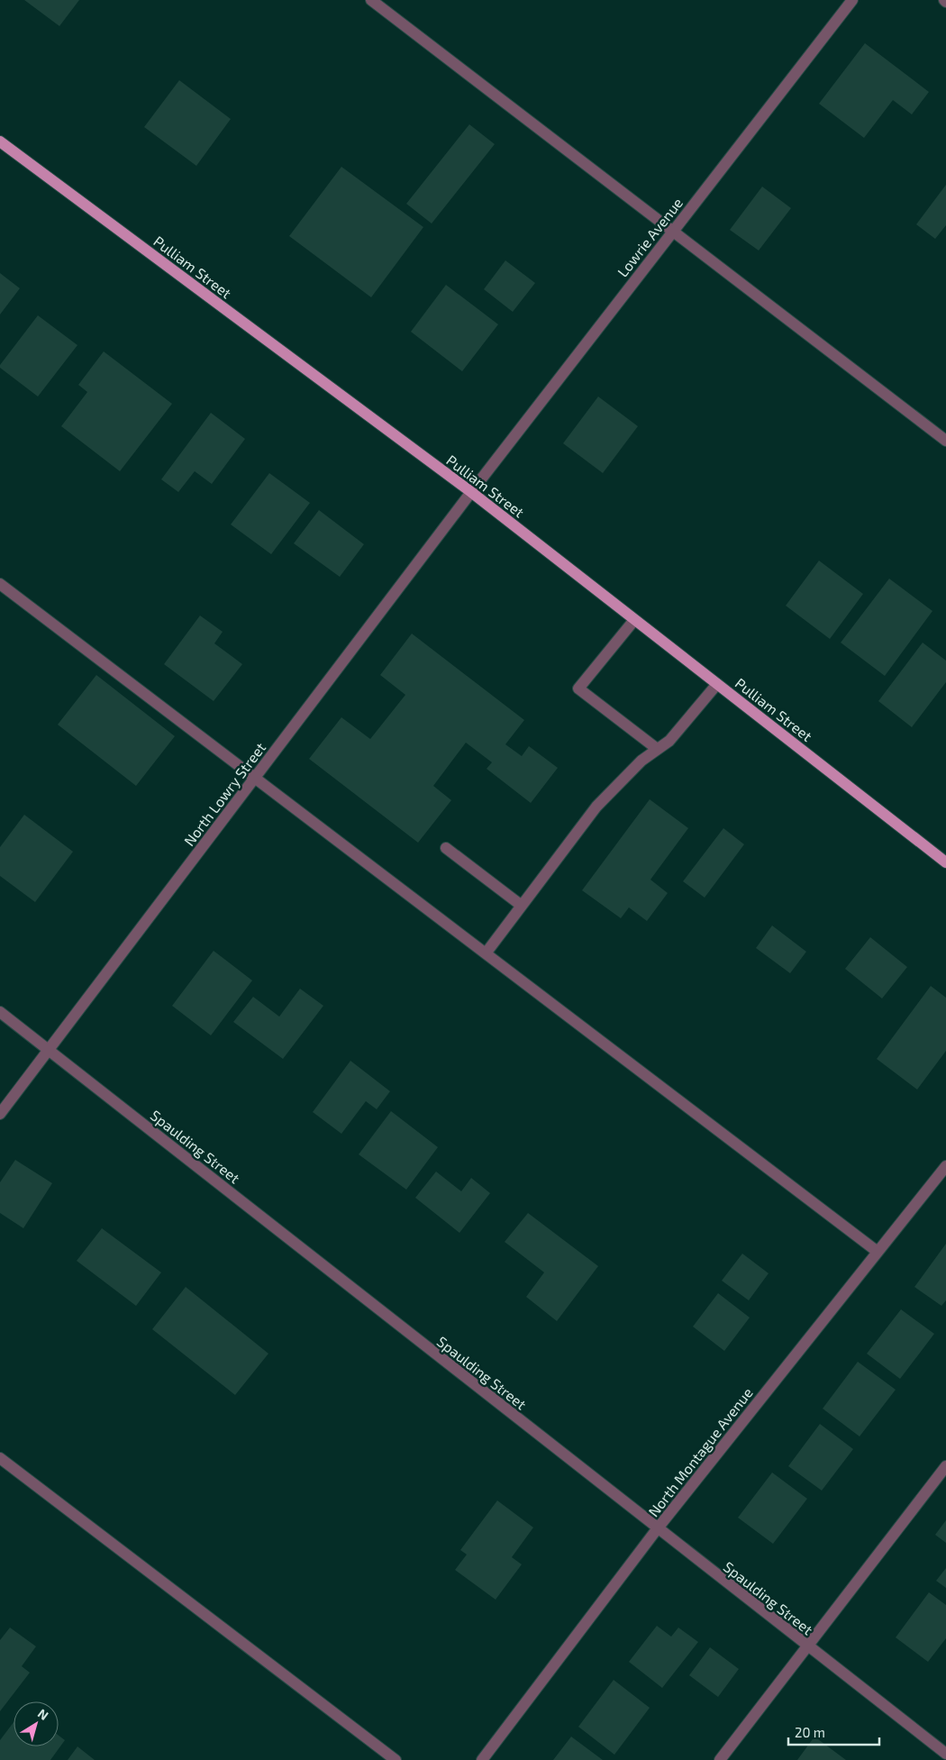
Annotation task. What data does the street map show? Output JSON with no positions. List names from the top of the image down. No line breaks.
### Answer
{"streets":{"main road":["Pulliam Street"],"street":["Lowrie Avenue","North Lowry Street","Spaulding Street","North Montague Avenue"]},"crossings":[["Lowrie Avenue","Pulliam Street"],["Lowrie Avenue","North Lowry Street"],["Pulliam Street","North Lowry Street"],["North Lowry Street","Spaulding Street"],["Spaulding Street","North Montague Avenue"]],"scale_bar":"20 m","north":"top right"}
